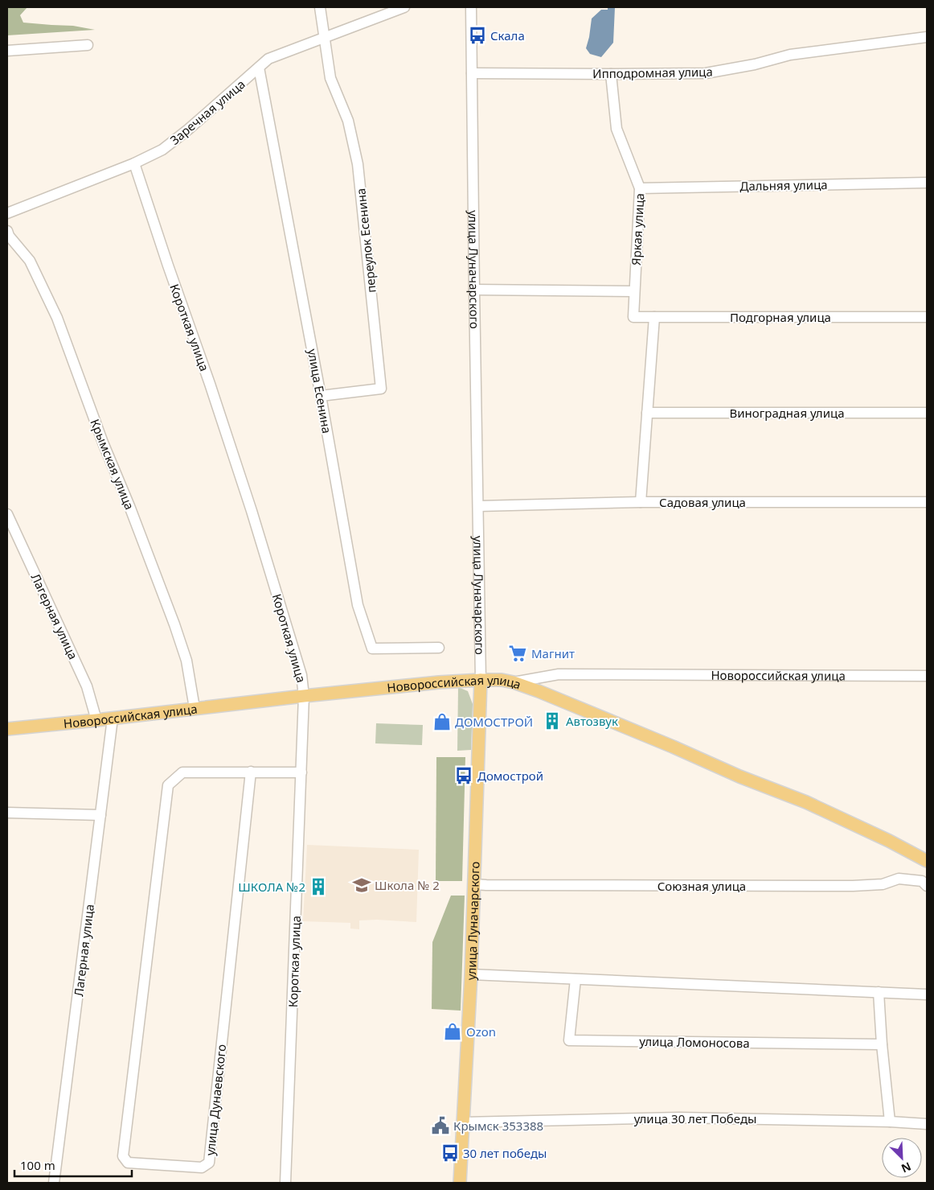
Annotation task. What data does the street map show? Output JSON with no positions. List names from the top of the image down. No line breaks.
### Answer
{"streets":{"main road":["улица Луначарского","Новороссийская улица"],"street":["Ипподромная улица","Заречная улица","Дальняя улица","Яркая улица","переулок Есенина","Подгорная улица","Короткая улица","улица Есенина","Виноградная улица","Крымская улица","Садовая улица","Лагерная улица","Союзная улица","улица Ломоносова","улица Дунаевского","улица 30 лет Победы"]},"crossings":[["Ипподромная улица","Яркая улица"],["Ипподромная улица","улица Луначарского"],["Заречная улица","переулок Есенина"],["Заречная улица","Короткая улица"],["Заречная улица","улица Есенина"],["Дальняя улица","Яркая улица"],["Яркая улица","Подгорная улица"],["переулок Есенина","улица Есенина"],["улица Луначарского","Садовая улица"],["улица Луначарского","Новороссийская улица"],["улица Луначарского","Союзная улица"],["улица Луначарского","улица 30 лет Победы"],["Короткая улица","Новороссийская улица"],["Крымская улица","Новороссийская улица"],["Лагерная улица","Новороссийская улица"]],"places":{"bus stop":["Скала","Домострой","30 лет победы"],"supermarket":["Магнит"],"building":["Автозвук","ШКОЛА №2"],"shop":["ДОМОСТРОЙ","Ozon"],"school or university":["Школа № 2"],"public building":["Крымск 353388"]},"scale_bar":"100 m","north":"bottom right"}
